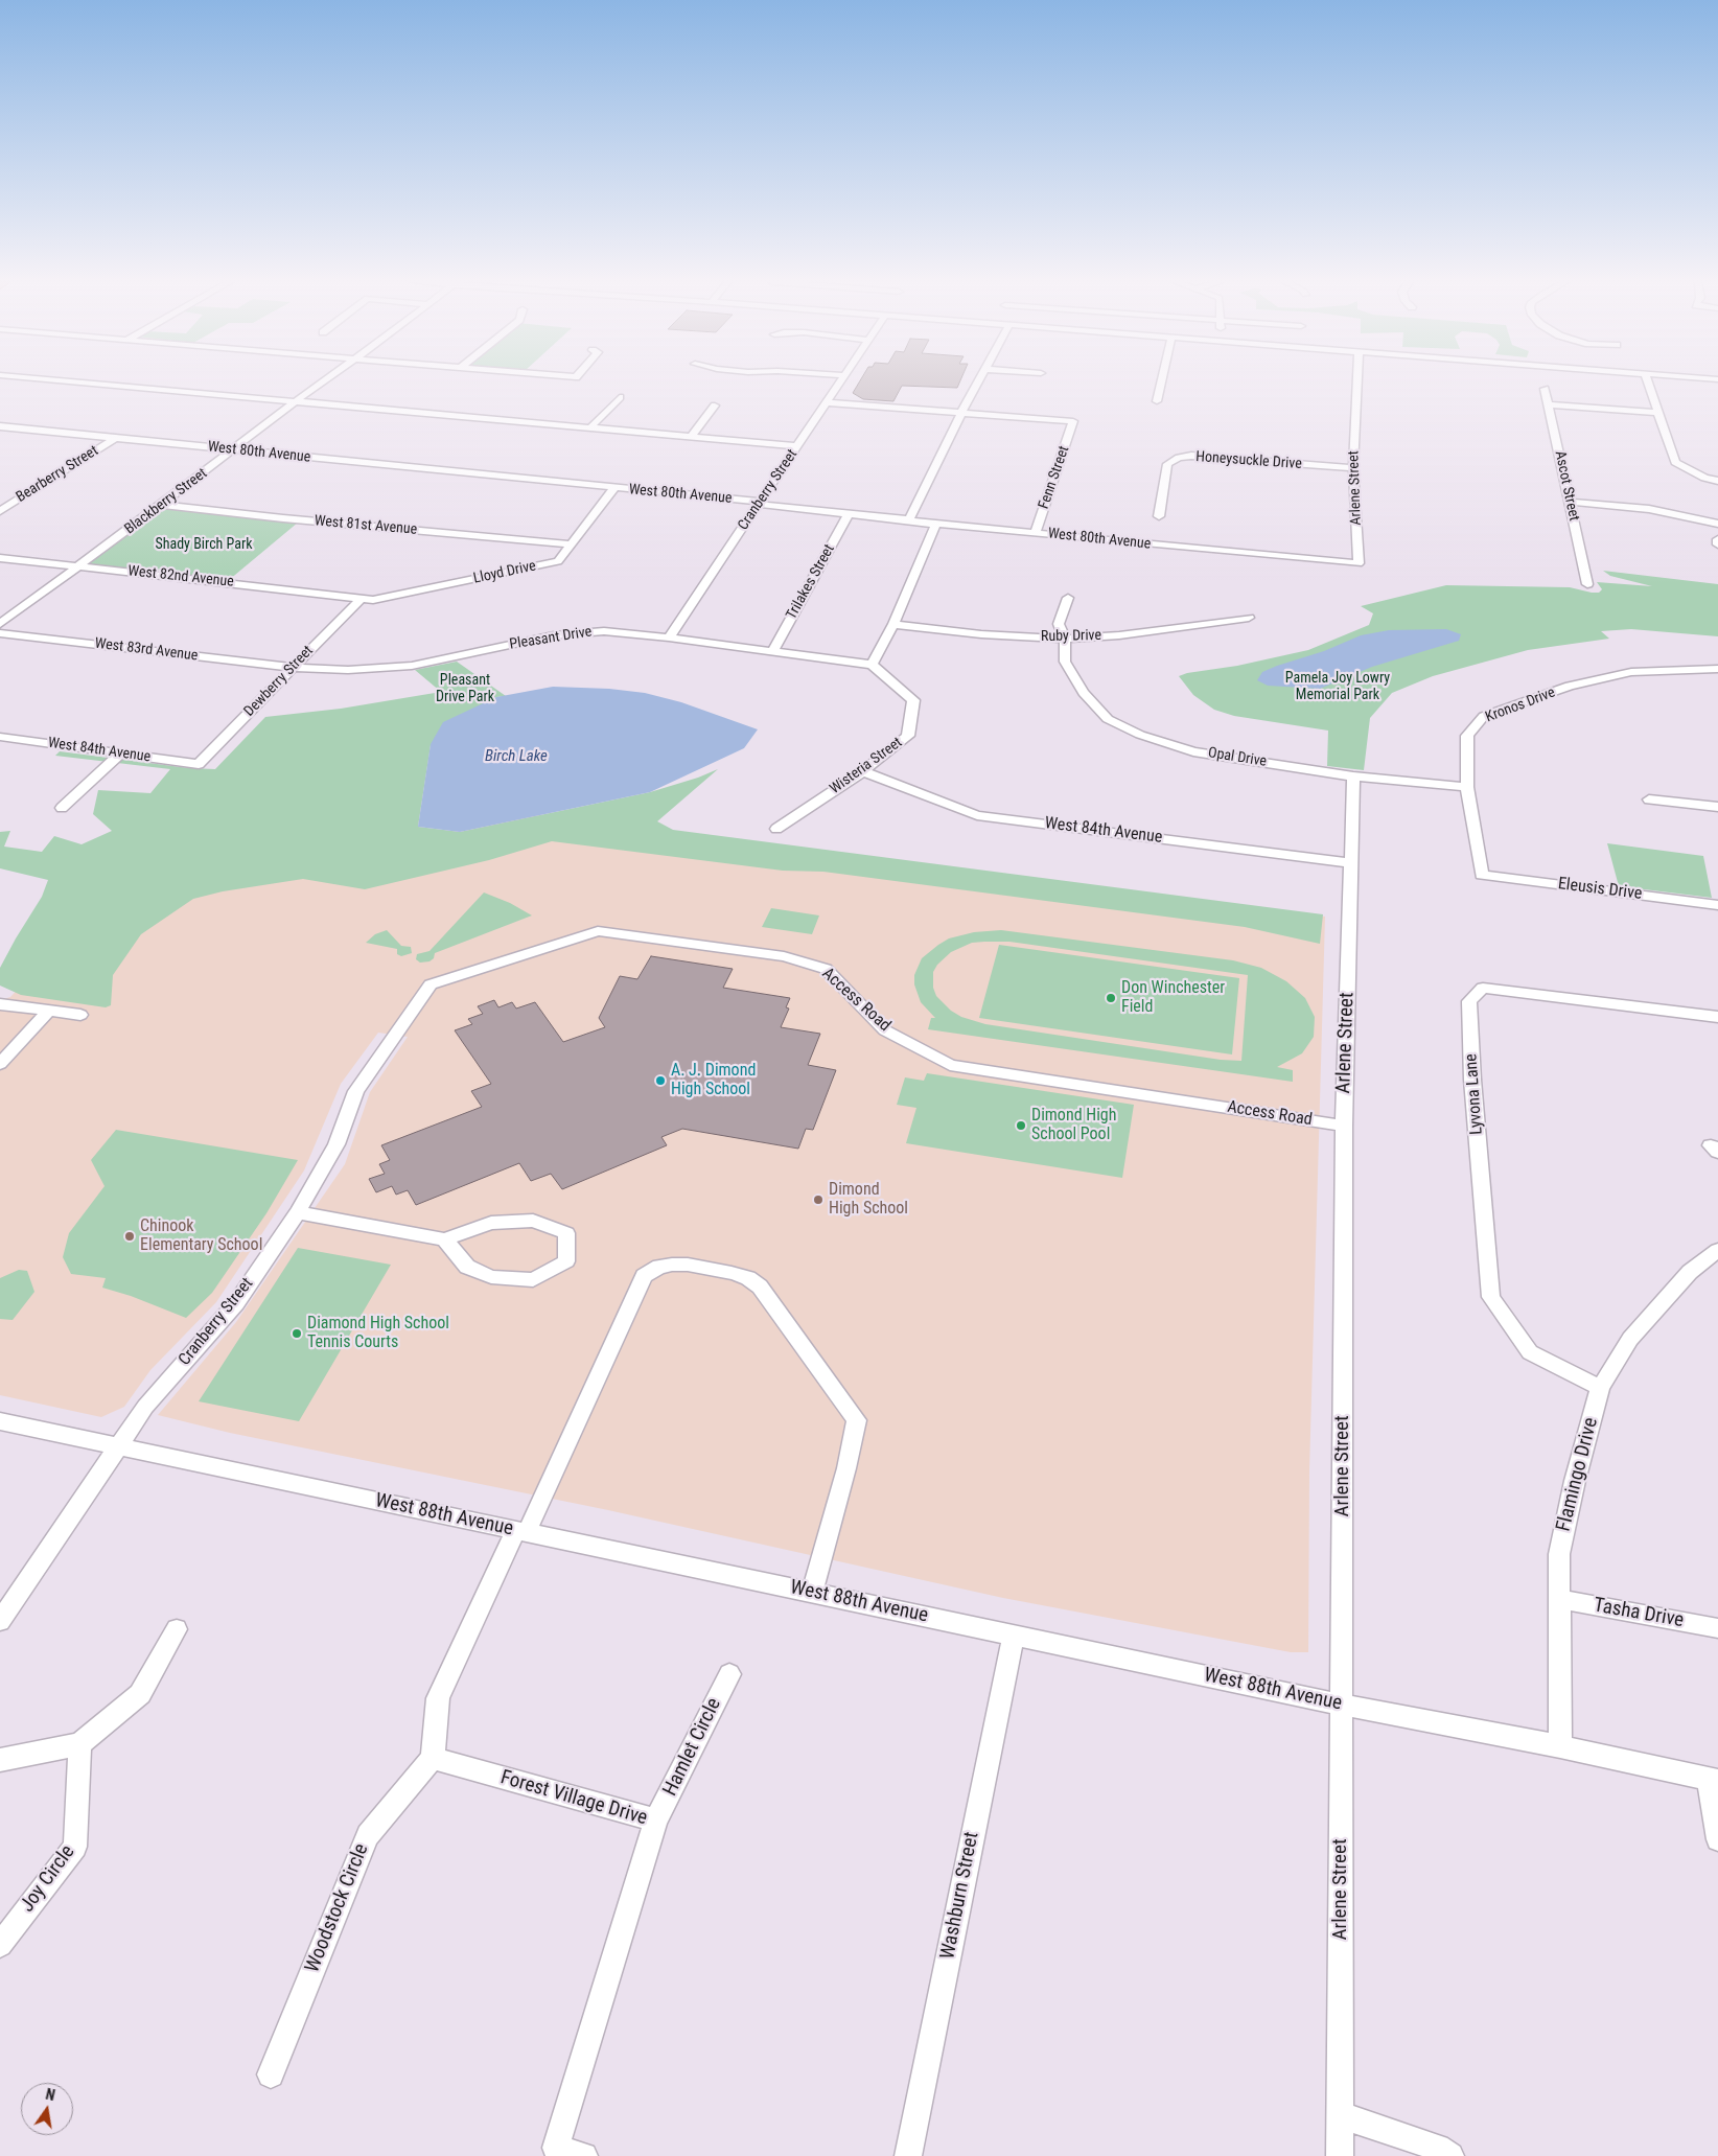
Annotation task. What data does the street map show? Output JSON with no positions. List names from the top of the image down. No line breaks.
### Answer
{"streets":{"street":["West 80th Avenue","Honeysuckle Drive","Bearberry Street","Fenn Street","Ascot Street","Arlene Street","Cranberry Street","Blackberry Street","West 81st Avenue","Lloyd Drive","West 82nd Avenue","Trilakes Street","Ruby Drive","Pleasant Drive","West 83rd Avenue","Dewberry Street","Kronos Drive","West 84th Avenue","Opal Drive","Wisteria Street","Eleusis Drive","Access Road","Lyvona Lane","Flamingo Drive","West 88th Avenue","Tasha Drive","Hamlet Circle","Forest Village Drive","Joy Circle","Washburn Street","Woodstock Circle"]},"crossings":[["West 80th Avenue","Bearberry Street"],["West 80th Avenue","Fenn Street"],["West 80th Avenue","Arlene Street"],["West 80th Avenue","Cranberry Street"],["West 80th Avenue","Blackberry Street"],["West 80th Avenue","Lloyd Drive"],["West 80th Avenue","Trilakes Street"],["Honeysuckle Drive","Arlene Street"],["Arlene Street","West 84th Avenue"],["Arlene Street","Opal Drive"],["Arlene Street","Access Road"],["Arlene Street","West 88th Avenue"],["Cranberry Street","Pleasant Drive"],["Cranberry Street","Access Road"],["Cranberry Street","West 88th Avenue"],["Blackberry Street","West 81st Avenue"],["Blackberry Street","West 82nd Avenue"],["West 81st Avenue","Lloyd Drive"],["Lloyd Drive","West 82nd Avenue"],["Lloyd Drive","Dewberry Street"],["West 82nd Avenue","Dewberry Street"],["Trilakes Street","Pleasant Drive"],["Ruby Drive","Opal Drive"],["Pleasant Drive","West 83rd Avenue"],["Pleasant Drive","Dewberry Street"],["Pleasant Drive","Wisteria Street"],["West 83rd Avenue","Dewberry Street"],["Dewberry Street","West 84th Avenue"],["Kronos Drive","Opal Drive"],["Kronos Drive","Eleusis Drive"],["West 84th Avenue","Wisteria Street"],["Lyvona Lane","Flamingo Drive"],["Flamingo Drive","West 88th Avenue"],["Flamingo Drive","Tasha Drive"],["West 88th Avenue","Washburn Street"],["Hamlet Circle","Forest Village Drive"],["Forest Village Drive","Woodstock Circle"]],"water":["Birch Lake"],"parks":["Shady Birch Park","Pamela Joy Lowry Memorial Park","Pleasant Drive Park"],"places":["Don Winchester Field","A. J. Dimond High School","Dimond High School Pool","Dimond High School","Chinook Elementary School","Diamond High School Tennis Courts"],"north":"top"}
